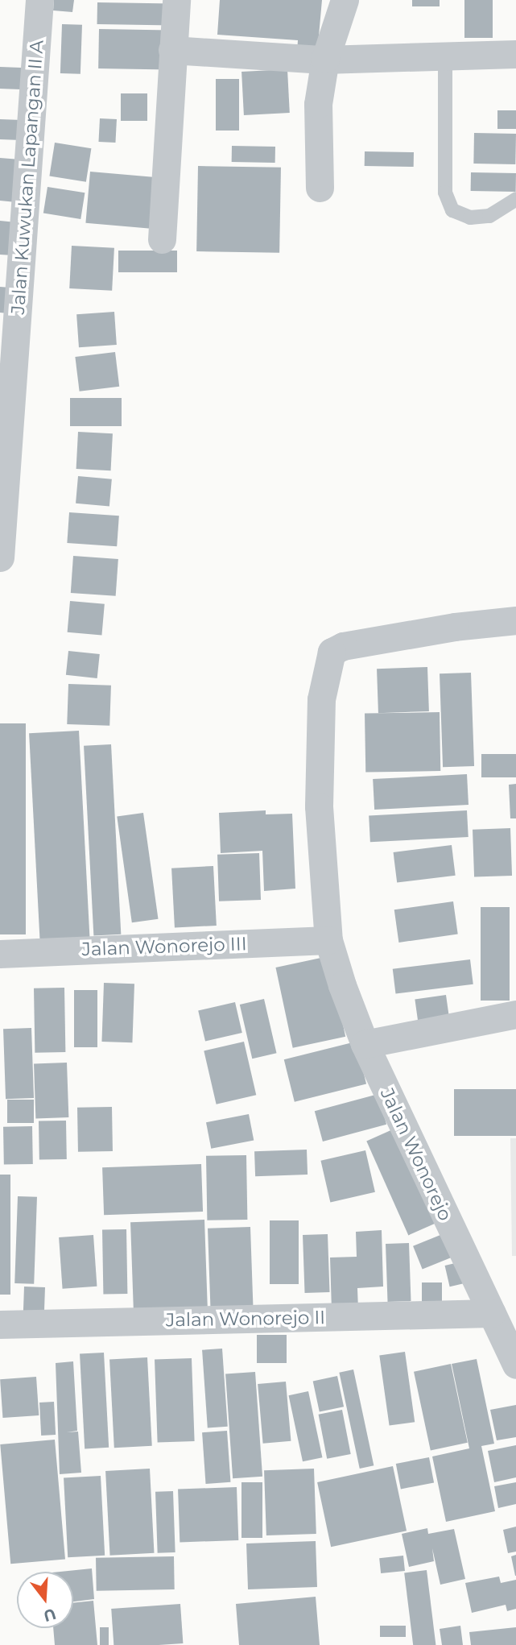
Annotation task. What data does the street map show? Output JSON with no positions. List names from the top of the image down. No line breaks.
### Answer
{"streets":{"street":["Jalan Kuwukan Lapangan II A","Jalan Wonorejo III","Jalan Wonorejo","Jalan Wonorejo II"]},"crossings":[["Jalan Wonorejo III","Jalan Wonorejo"],["Jalan Wonorejo","Jalan Wonorejo II"]],"north":"bottom"}
